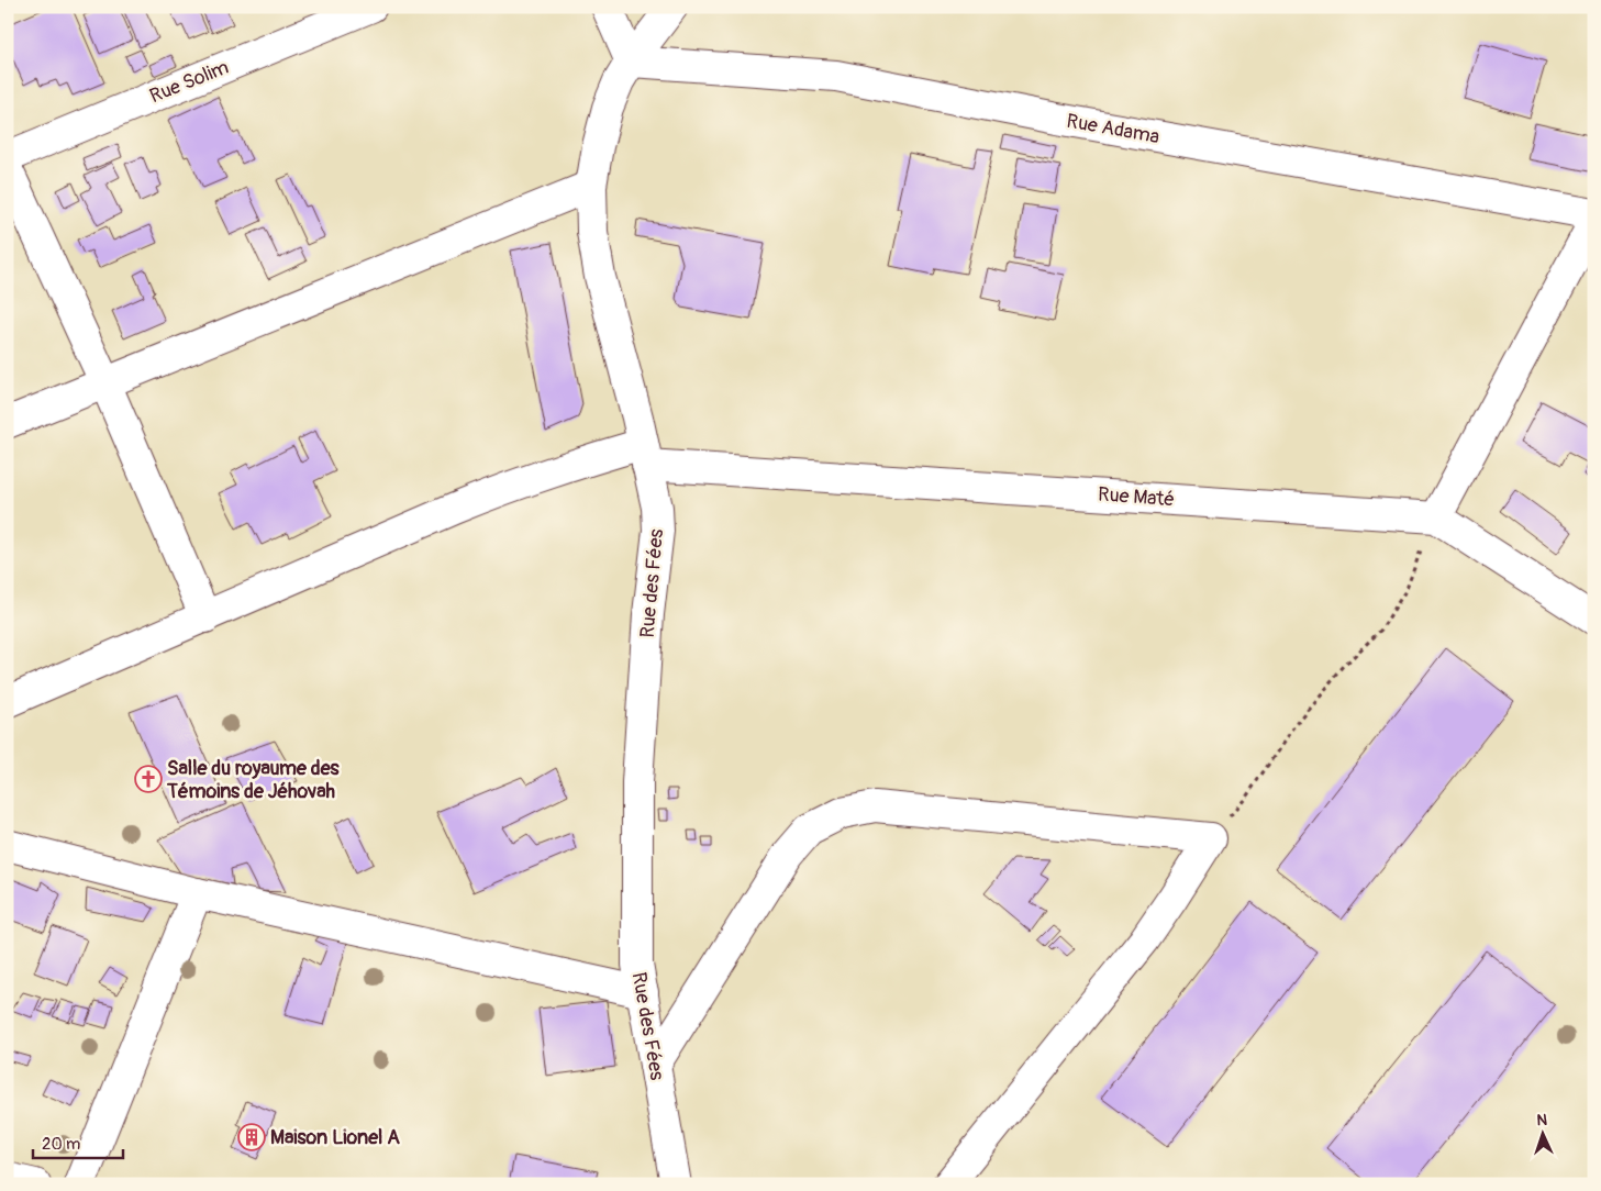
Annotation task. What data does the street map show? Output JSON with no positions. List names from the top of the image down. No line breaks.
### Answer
{"streets":{"street":["Rue Solim","Rue Adama","Rue Maté","Rue des Fées"]},"crossings":[["Rue Adama","Rue des Fées"],["Rue Maté","Rue des Fées"]],"places":{"church":["Salle du royaume des Témoins de Jéhovah"],"building":["Maison Lionel A"]},"scale_bar":"20 m","north":"top"}
